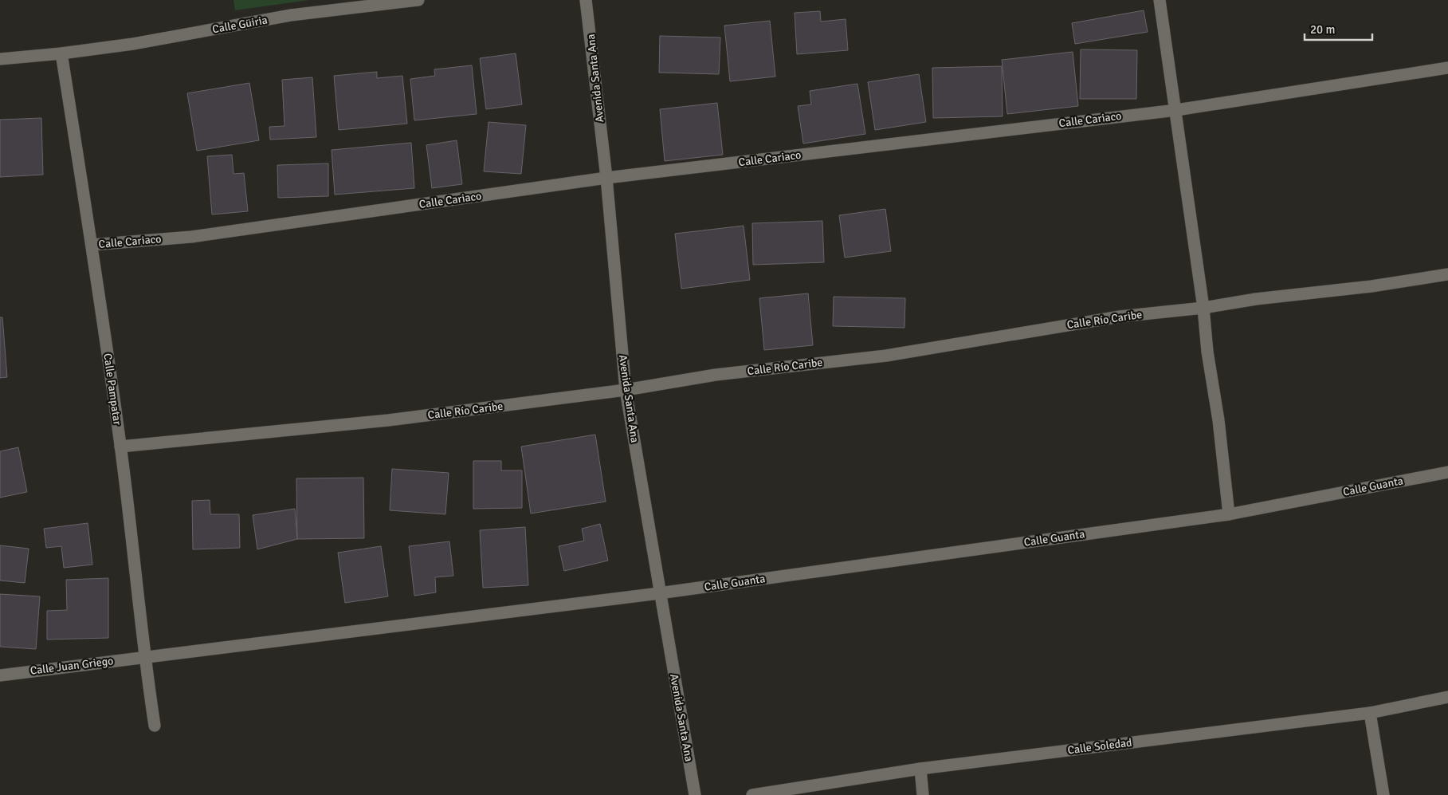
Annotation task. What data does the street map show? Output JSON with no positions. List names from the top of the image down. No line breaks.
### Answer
{"streets":{"street":["Calle Güiria","Avenida Santa Ana","Calle Cariaco","Calle Río Caribe","Calle Pampatar","Calle Guanta","Calle Juan Griego","Calle Soledad"]},"crossings":[["Calle Güiria","Calle Pampatar"],["Avenida Santa Ana","Calle Cariaco"],["Avenida Santa Ana","Calle Río Caribe"],["Avenida Santa Ana","Calle Guanta"],["Calle Cariaco","Calle Pampatar"],["Calle Río Caribe","Calle Pampatar"],["Calle Pampatar","Calle Guanta"],["Calle Pampatar","Calle Juan Griego"],["Calle Guanta","Calle Juan Griego"]],"scale_bar":"20 m"}
